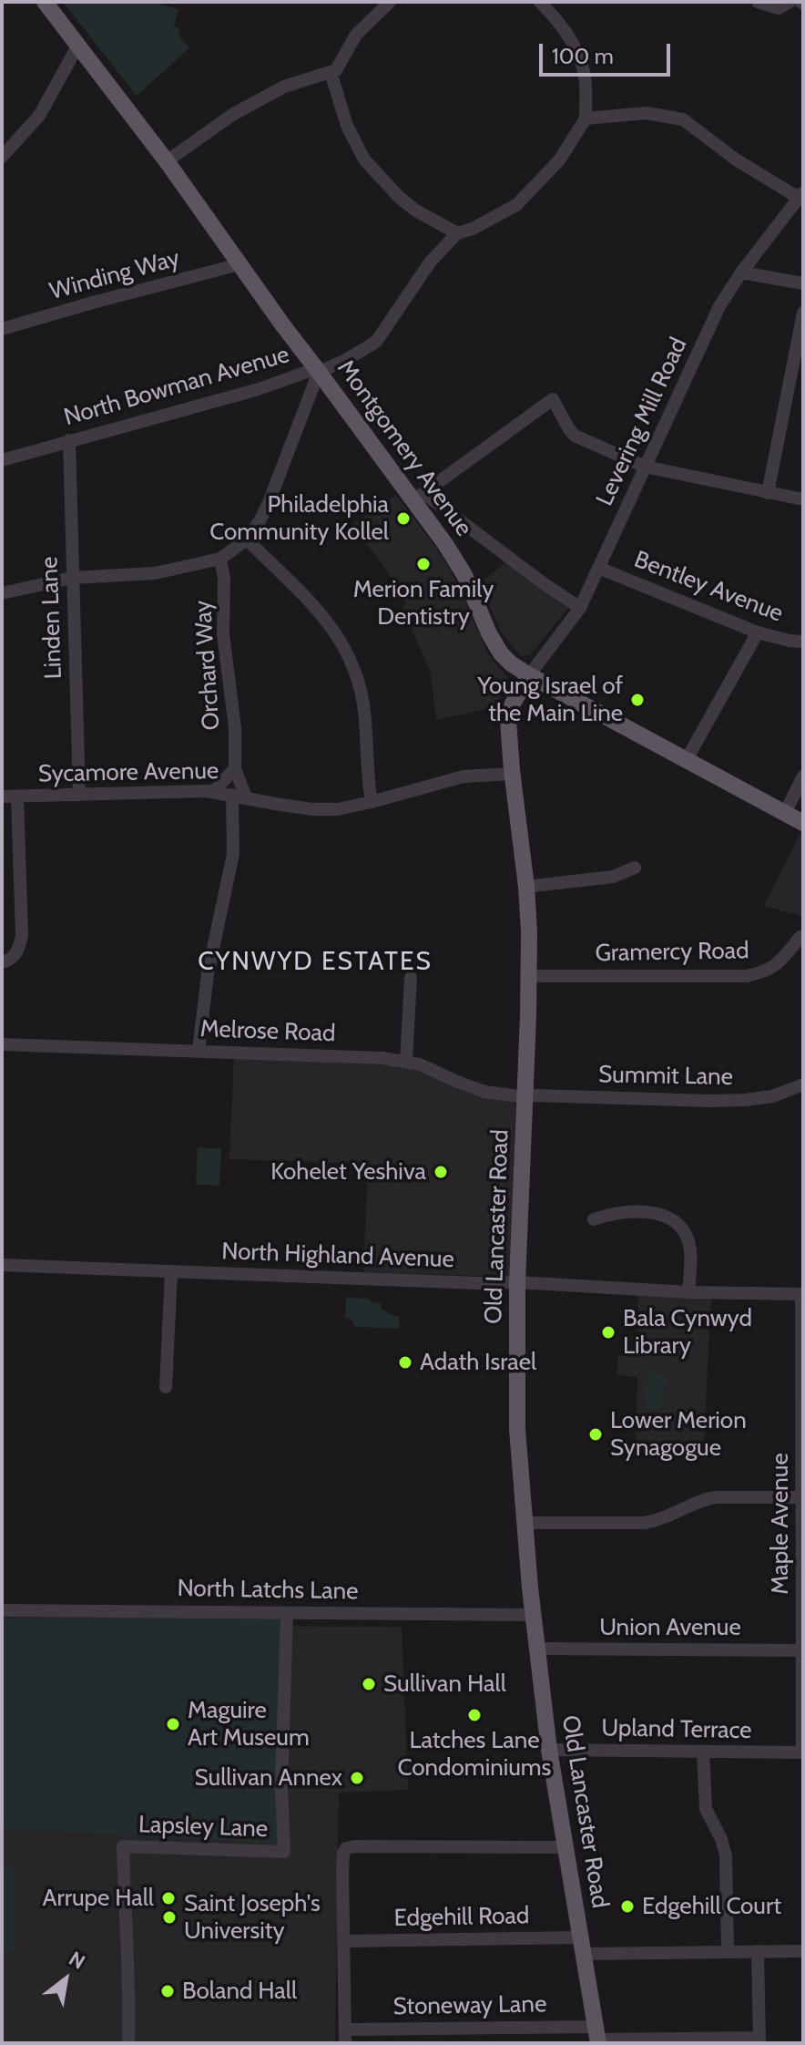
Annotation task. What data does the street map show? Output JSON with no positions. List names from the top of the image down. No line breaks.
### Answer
{"streets":{"main road":["Montgomery Avenue","Old Lancaster Road"],"street":["Winding Way","North Bowman Avenue","Levering Mill Road","Bentley Avenue","Linden Lane","Orchard Way","Sycamore Avenue","Gramercy Road","Melrose Road","Summit Lane","North Highland Avenue","Maple Avenue","North Latchs Lane","Union Avenue","Upland Terrace","Lapsley Lane","Edgehill Road","Stoneway Lane"]},"crossings":[["Winding Way","Montgomery Avenue"],["North Bowman Avenue","Montgomery Avenue"],["North Bowman Avenue","Linden Lane"],["Levering Mill Road","Montgomery Avenue"],["Levering Mill Road","Bentley Avenue"],["Levering Mill Road","Old Lancaster Road"],["Montgomery Avenue","Old Lancaster Road"],["Linden Lane","Sycamore Avenue"],["Orchard Way","Sycamore Avenue"],["Sycamore Avenue","Old Lancaster Road"],["Gramercy Road","Old Lancaster Road"],["Melrose Road","Summit Lane"],["Melrose Road","Old Lancaster Road"],["Summit Lane","Old Lancaster Road"],["Old Lancaster Road","North Highland Avenue"],["Old Lancaster Road","North Latchs Lane"],["Old Lancaster Road","Union Avenue"],["Old Lancaster Road","Upland Terrace"],["Old Lancaster Road","Edgehill Road"],["Old Lancaster Road","Stoneway Lane"],["North Highland Avenue","Maple Avenue"],["Maple Avenue","Union Avenue"],["Maple Avenue","Upland Terrace"],["North Latchs Lane","Lapsley Lane"]],"districts":["CYNWYD ESTATES"],"places":["Philadelphia Community Kollel","Merion Family Dentistry","Young Israel of the Main Line","Kohelet Yeshiva","Bala Cynwyd Library","Adath Israel","Lower Merion Synagogue","Sullivan Hall","Latches Lane Condominiums","Maguire Art Museum","Sullivan Annex","Arrupe Hall","Edgehill Court","Saint Joseph's University","Boland Hall"],"scale_bar":"100 m","north":"top right"}
